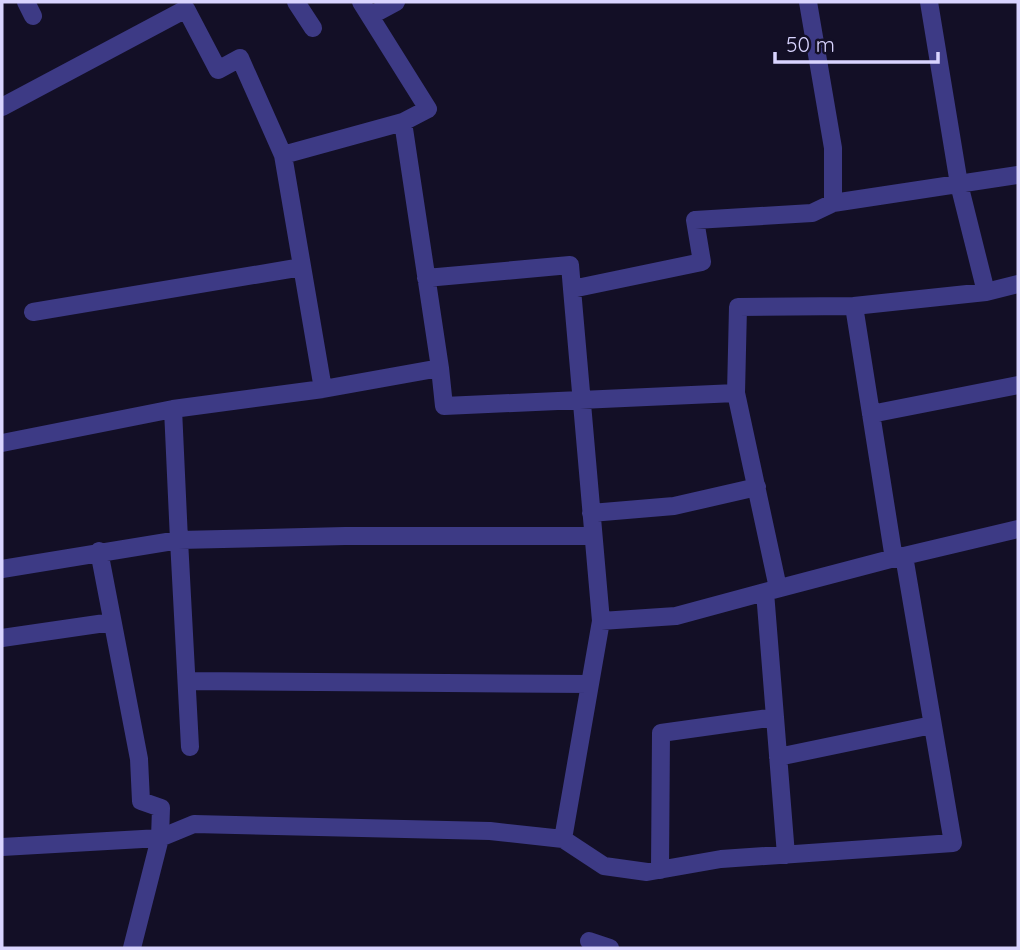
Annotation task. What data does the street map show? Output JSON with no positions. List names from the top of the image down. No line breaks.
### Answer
{"scale_bar":"50 m"}
